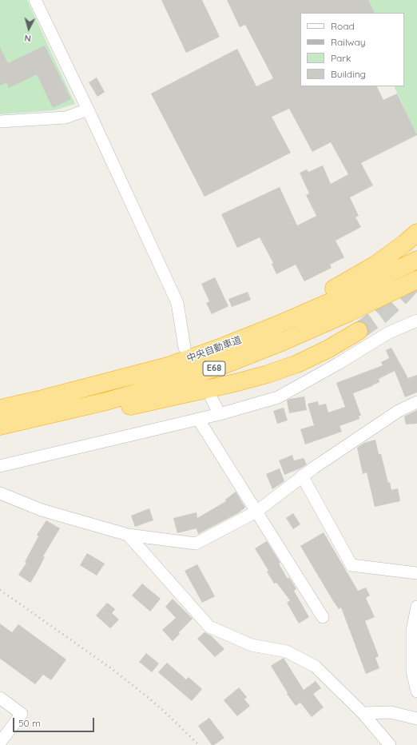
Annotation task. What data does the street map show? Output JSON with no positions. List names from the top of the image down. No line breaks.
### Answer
{"streets":{"highway":["中央自動車道","E68"]},"legend":["Road","Railway","Park","Building"],"scale_bar":"50 m","north":"bottom"}
